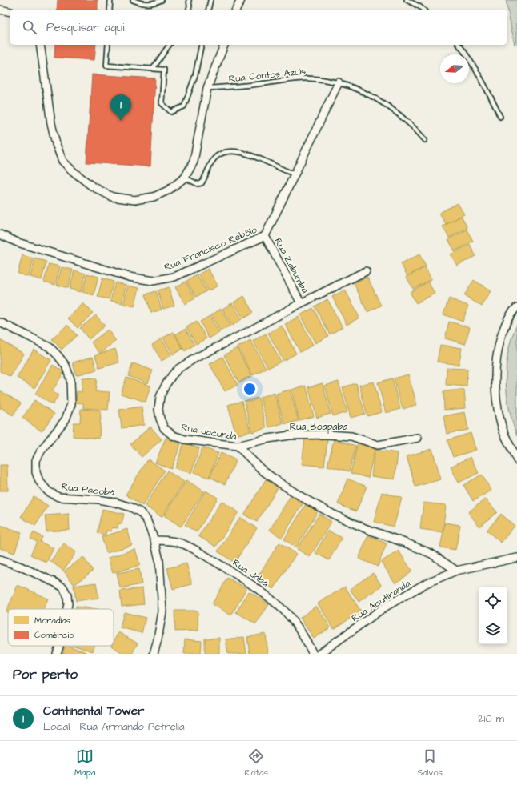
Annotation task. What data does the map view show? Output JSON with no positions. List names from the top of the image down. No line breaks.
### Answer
{"streets":{"street":["Rua Francisco Rebôlo","Rua Zabumba","Rua Boapaba","Rua Jacundá","Rua Pacobá","Rua Jabá","Rua Acutiranda"],"lane":["Rua Contos Azuis"]},"crossings":[["Rua Contos Azuis","Rua Francisco Rebôlo"],["Rua Francisco Rebôlo","Rua Zabumba"],["Rua Zabumba","Rua Jacundá"],["Rua Boapaba","Rua Jacundá"],["Rua Jacundá","Rua Acutiranda"],["Rua Pacobá","Rua Jabá"]],"legend":["Moradias","Comércio"],"north":"left","page":{"search":"Pesquisar aqui","pins":"1","heading":"Por perto","list":[{"mark":"1","name":"Continental Tower","note":"Local · Rua Armando Petrella","value":"210 m"}],"nav":["Mapa","Rotas","Salvos"]}}
